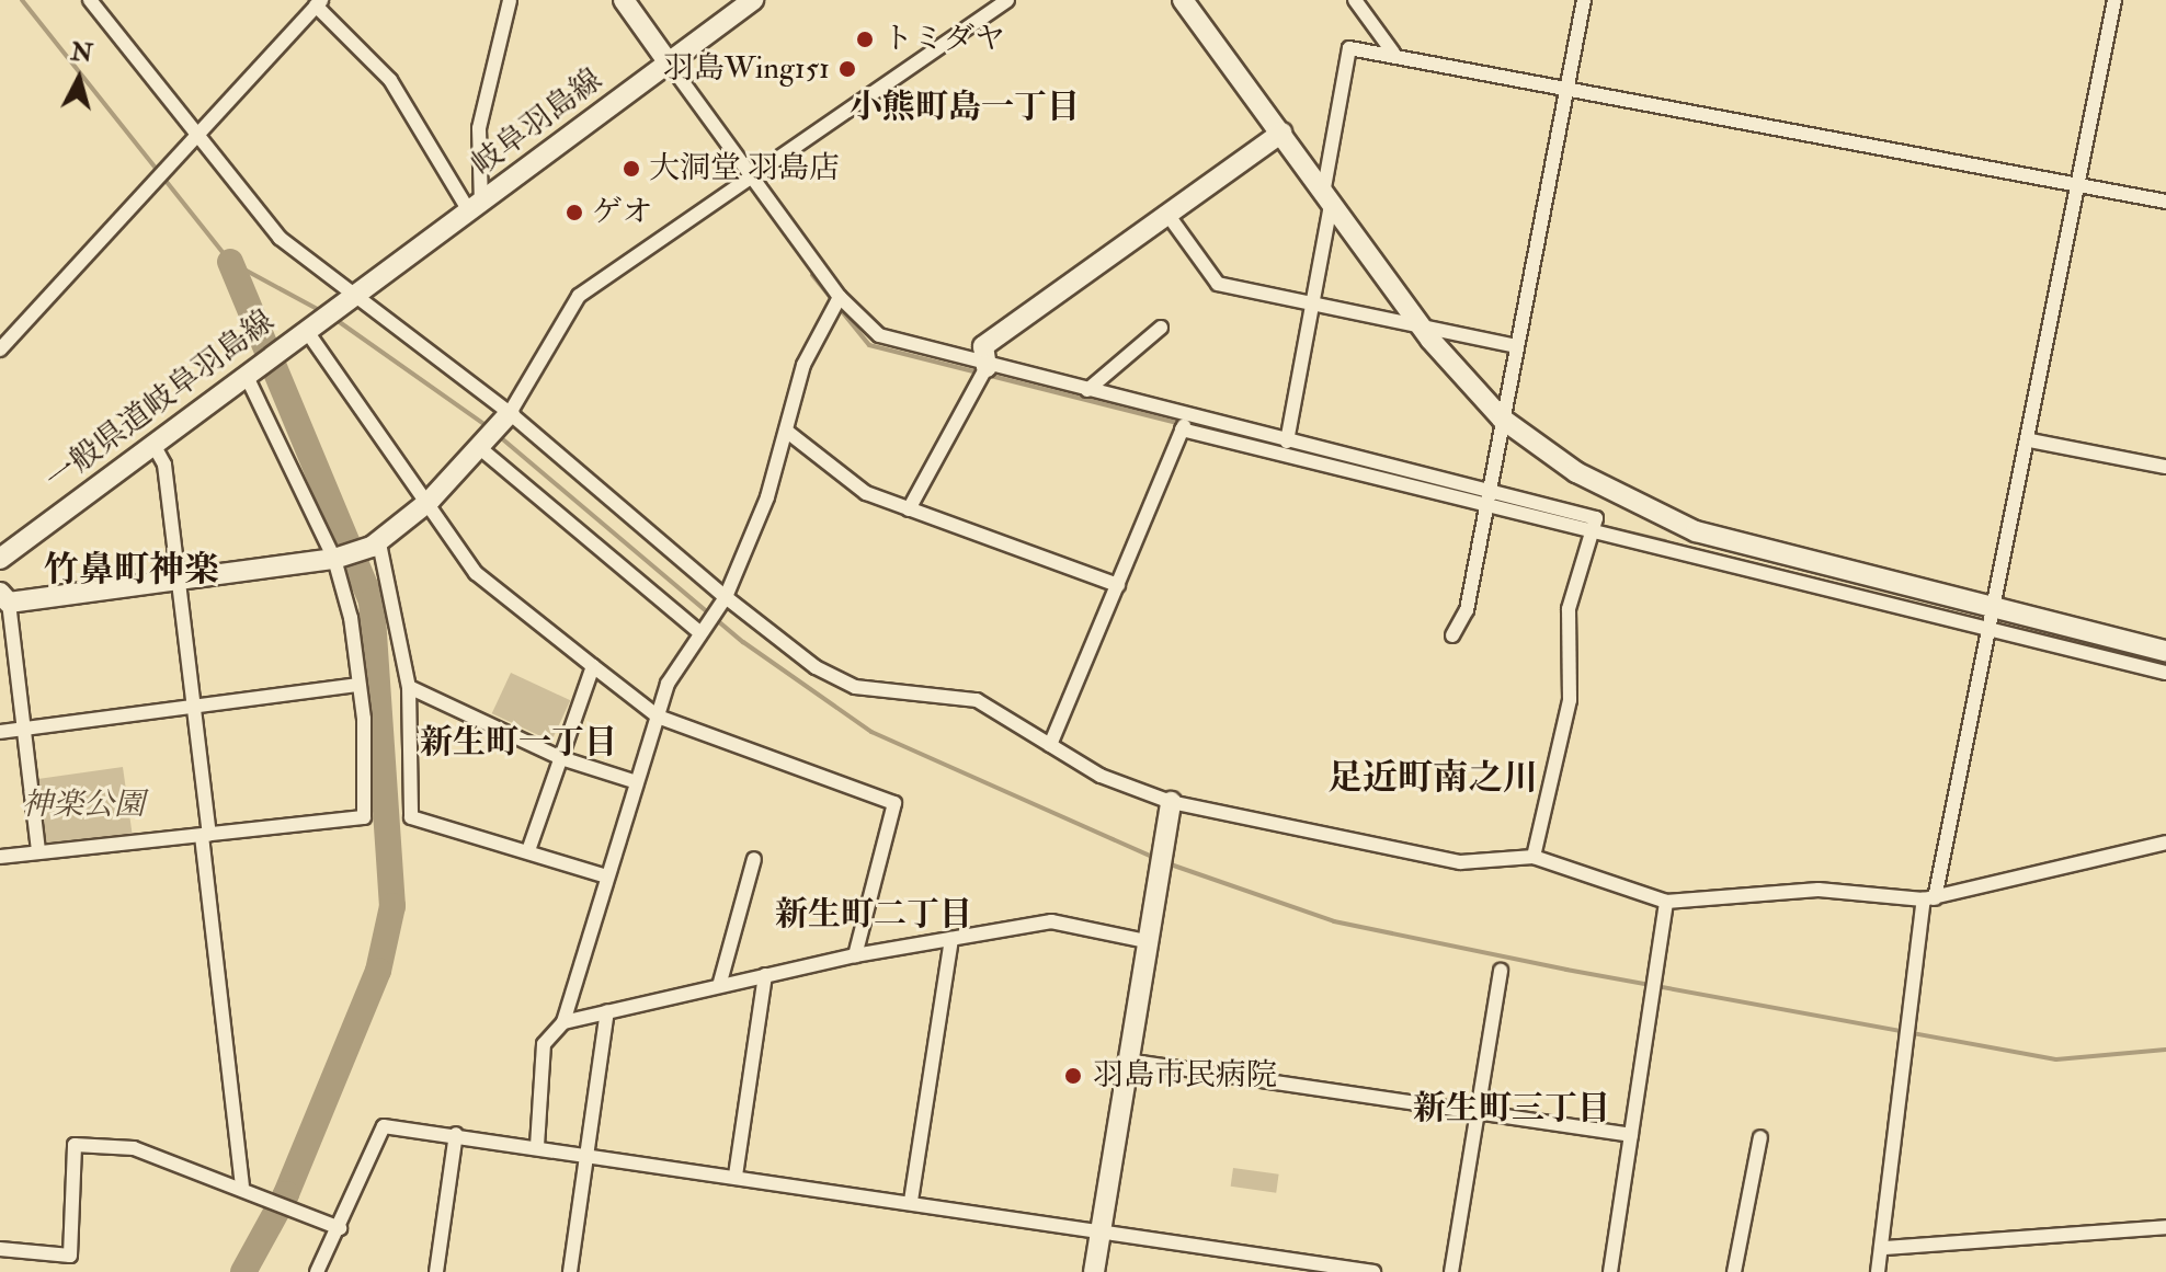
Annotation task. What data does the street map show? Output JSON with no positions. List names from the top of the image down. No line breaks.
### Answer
{"streets":{"street":["岐阜羽島線","一般県道岐阜羽島線"]},"crossings":[["岐阜羽島線","一般県道岐阜羽島線"]],"districts":["小熊町島一丁目","竹鼻町神楽","新生町一丁目","足近町南之川","新生町二丁目","新生町三丁目"],"parks":["神楽公園"],"places":["トミダヤ","羽島Wing151","大洞堂 羽島店","ゲオ","羽島市民病院"],"north":"top"}
